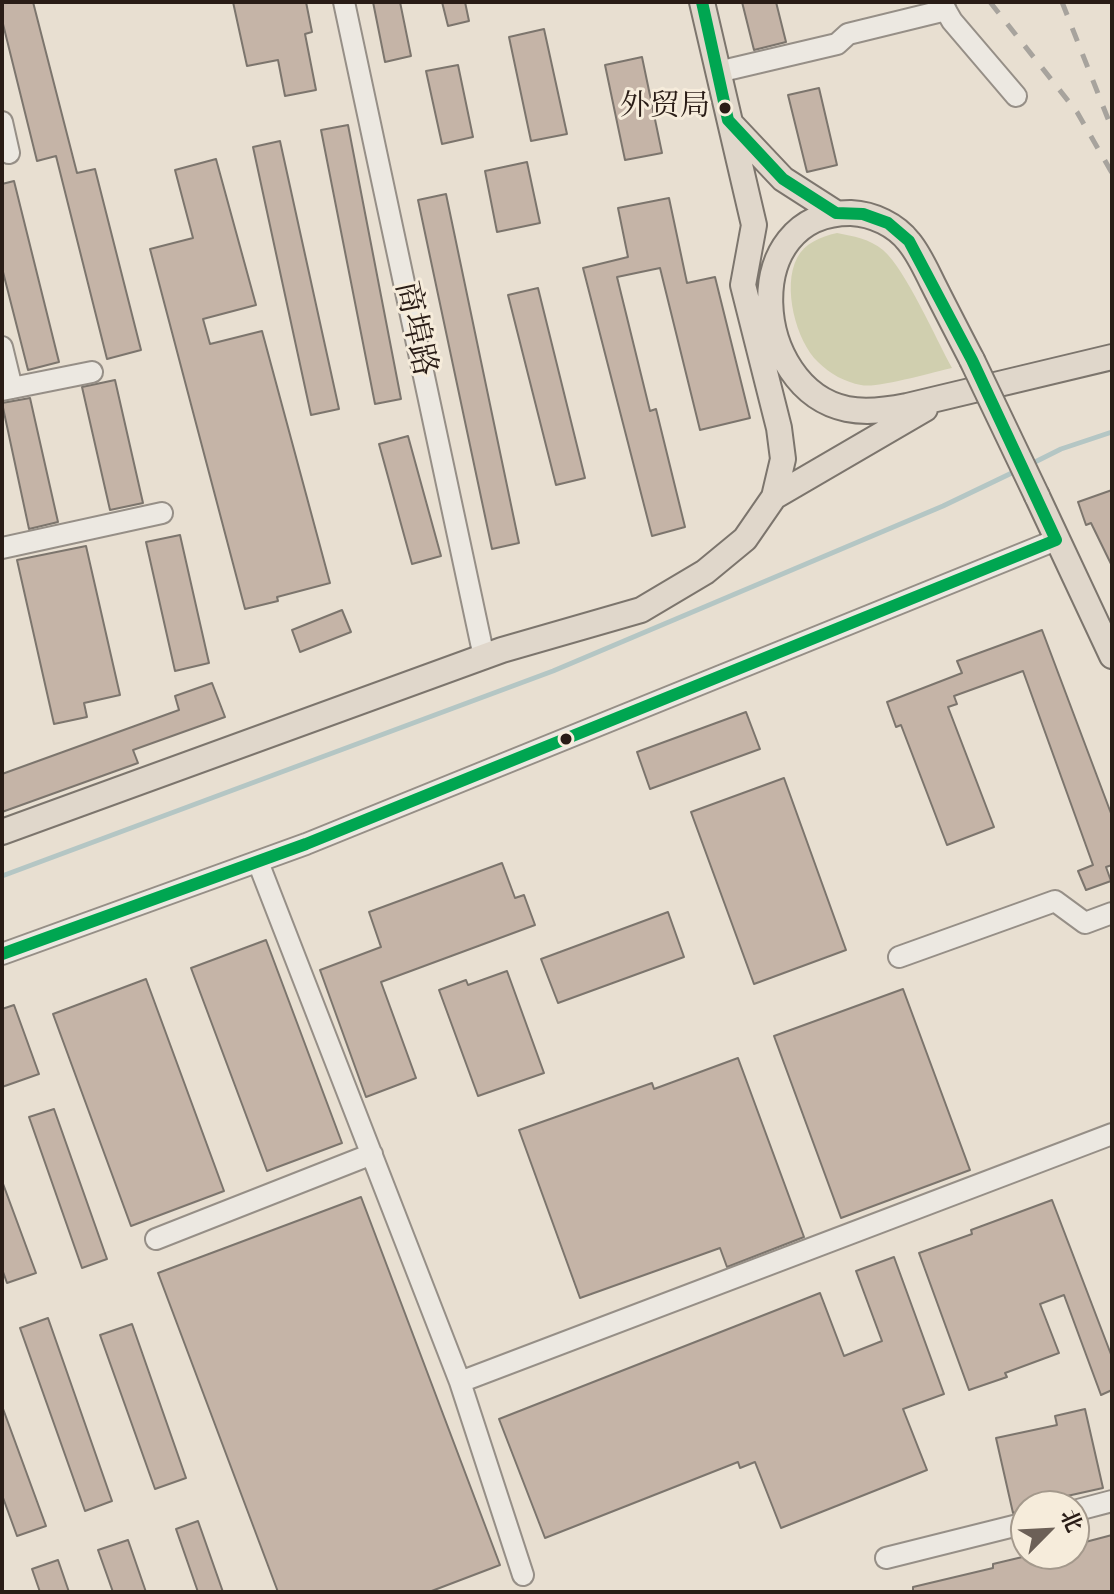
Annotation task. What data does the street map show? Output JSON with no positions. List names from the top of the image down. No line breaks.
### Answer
{"streets":{"street":["商埠路"]},"places":["外贸局"],"north":"top right"}
